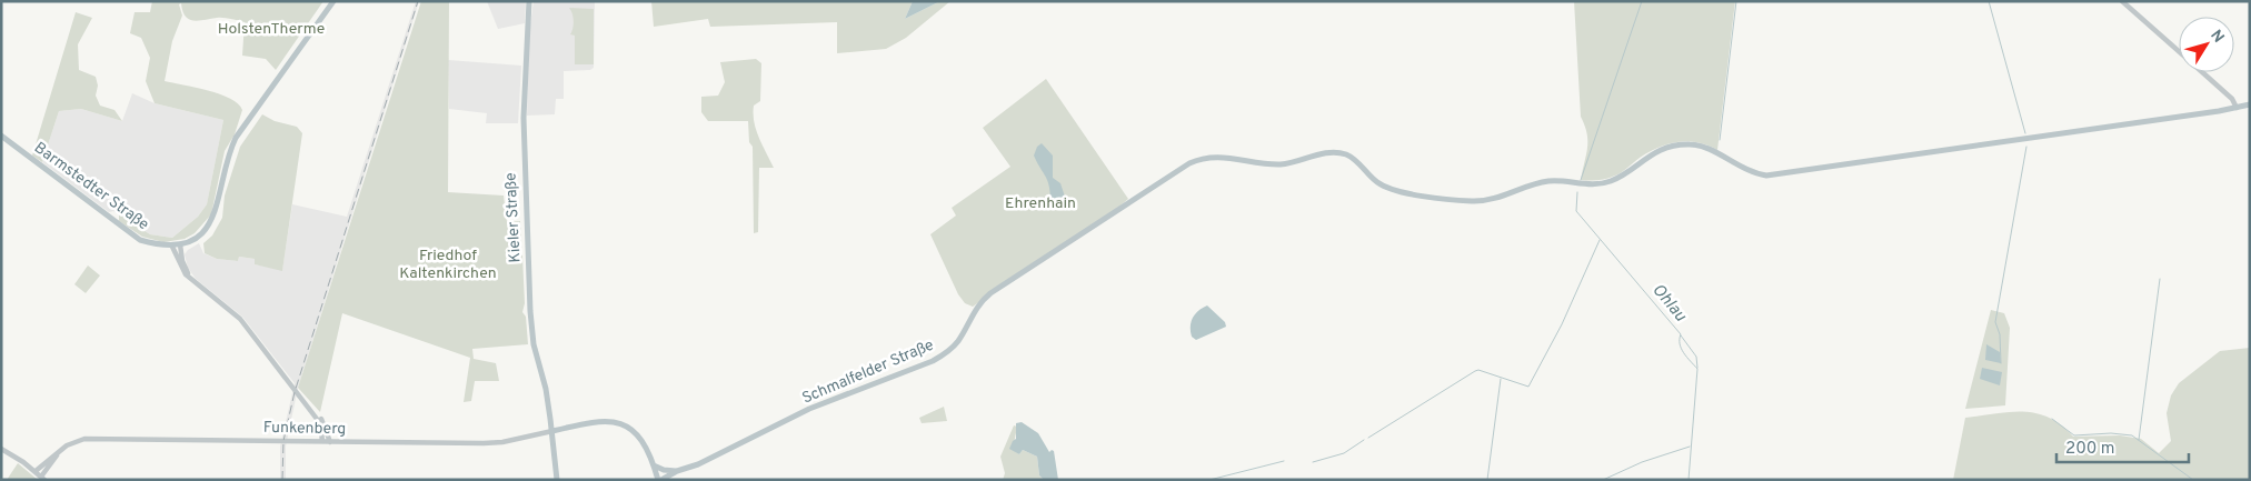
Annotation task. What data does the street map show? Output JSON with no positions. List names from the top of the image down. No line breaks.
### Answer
{"streets":{"main road":["Barmstedter Straße","Kieler Straße","Schmalfelder Straße"],"street":["Funkenberg"]},"crossings":[["Kieler Straße","Funkenberg"]],"water":["Ohlau"],"parks":["HolstenTherme","Ehrenhain","Friedhof Kaltenkirchen"],"scale_bar":"200 m","north":"top right"}
